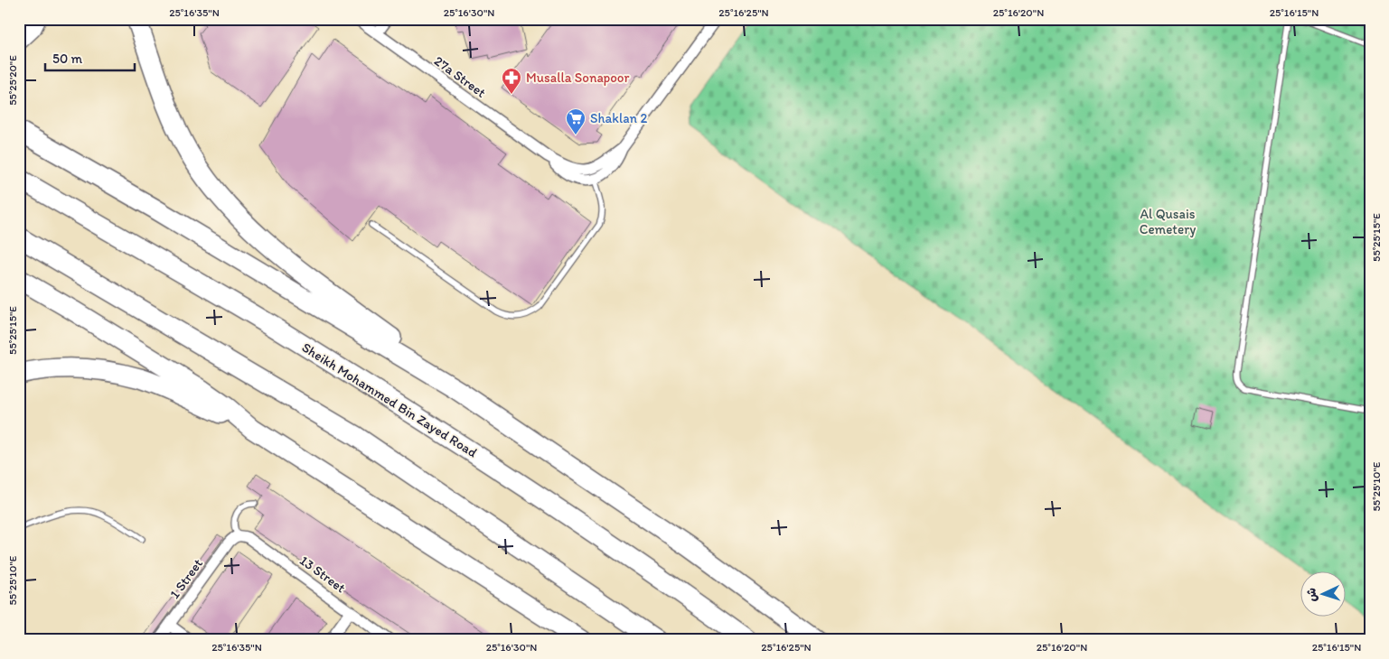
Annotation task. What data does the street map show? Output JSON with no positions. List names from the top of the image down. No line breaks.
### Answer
{"streets":{"highway":["Sheikh Mohammed Bin Zayed Road"],"street":["27a Street","13 Street","1 Street"]},"crossings":[["13 Street","1 Street"]],"parks":["Al Qusais Cemetery"],"places":{"pharmacy":["Musalla Sonapoor"],"supermarket":["Shaklan 2"]},"scale_bar":"50 m","north":"left","coordinates":["25°16'35\"N","25°16'30\"N","25°16'25\"N","25°16'20\"N","25°16'15\"N","55°25'20\"E","55°25'15\"E","55°25'10\"E"]}
